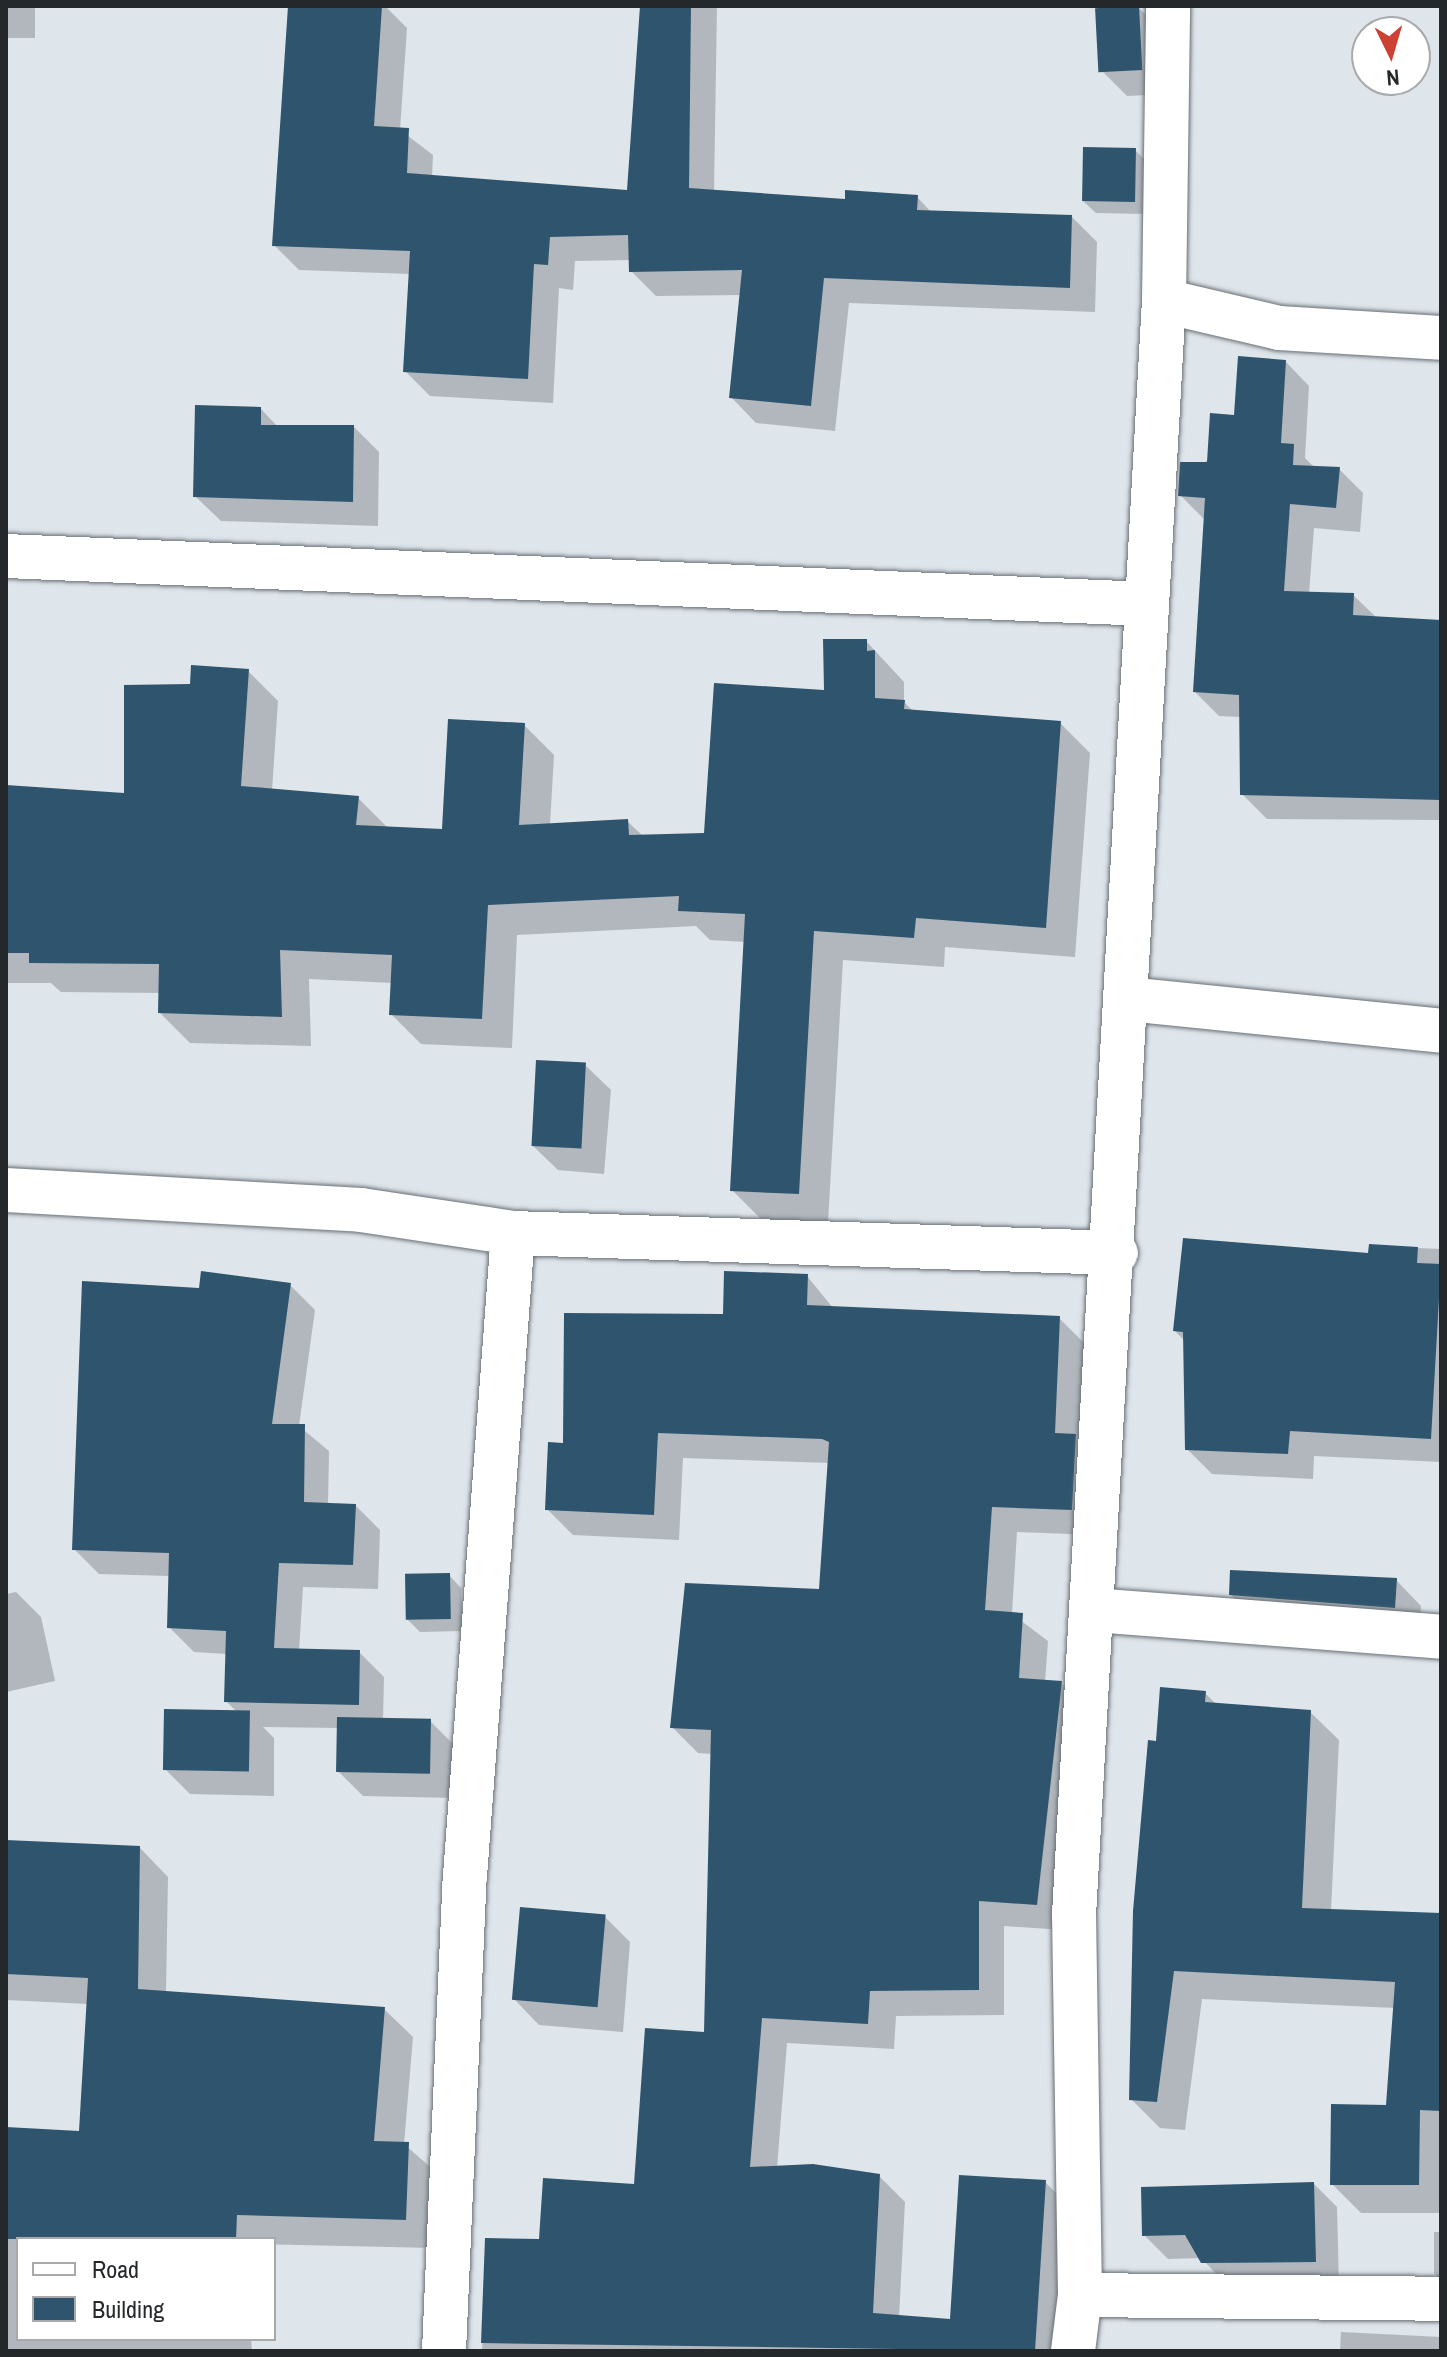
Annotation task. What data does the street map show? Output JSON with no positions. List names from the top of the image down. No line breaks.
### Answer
{"legend":["Road","Building"],"north":"bottom"}
